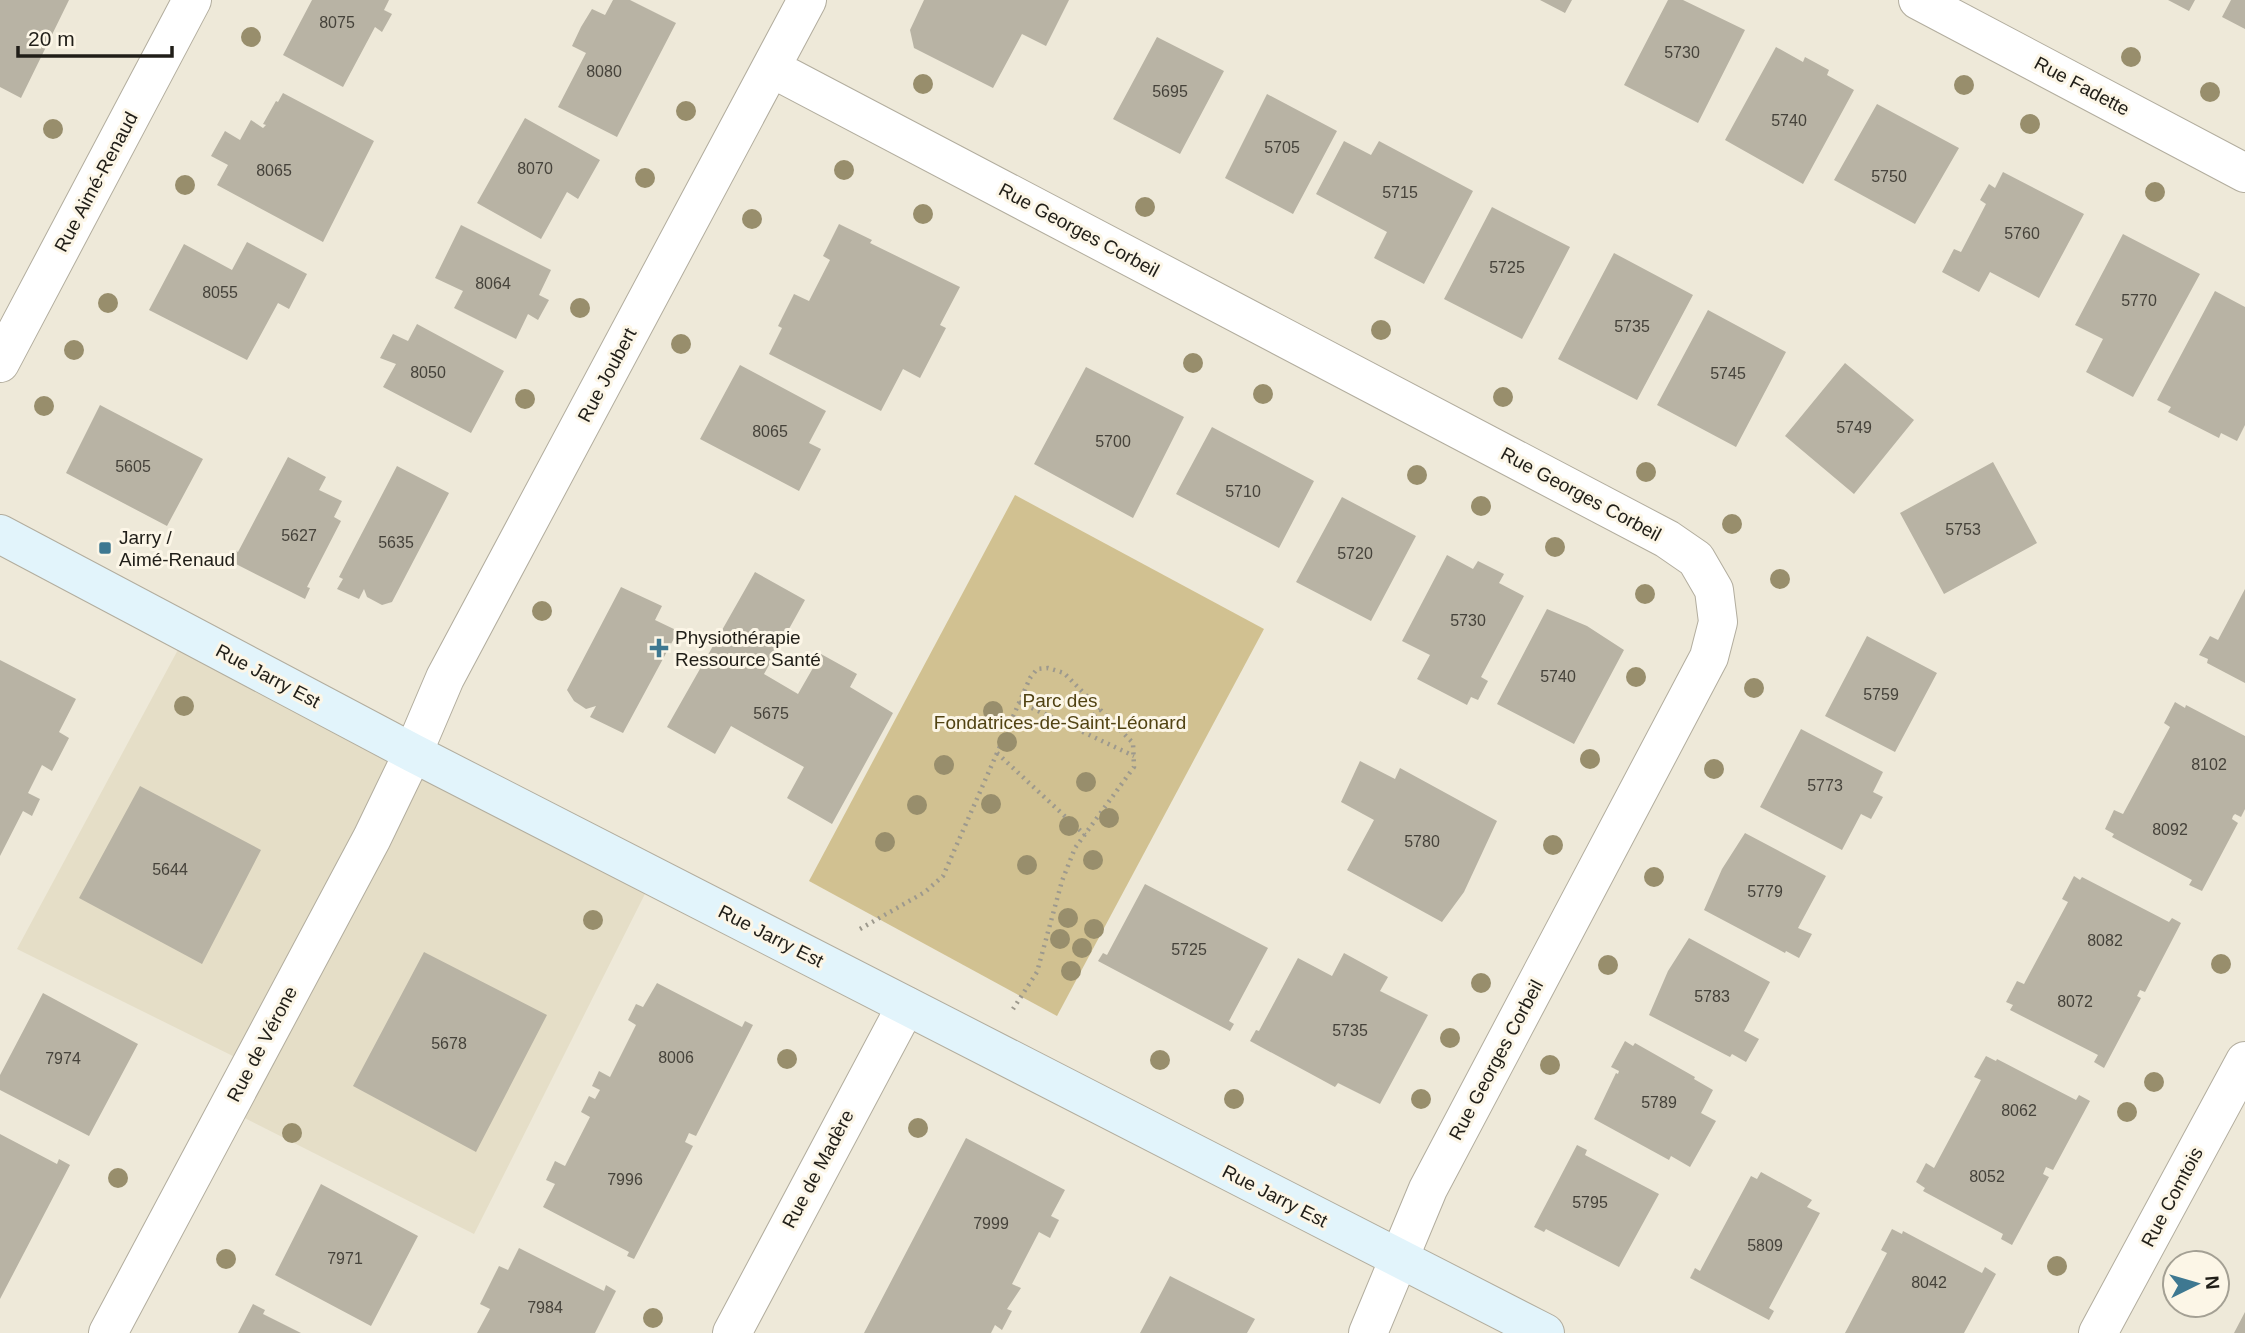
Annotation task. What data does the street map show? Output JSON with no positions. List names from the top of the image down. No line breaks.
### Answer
{"streets":{"street":["Rue Fadette","Rue Aimé-Renaud","Rue Georges Corbeil","Rue Joubert","Rue Jarry Est","Rue de Vérone","Rue de Madère","Rue Comtois"]},"crossings":[["Rue Georges Corbeil","Rue Joubert"],["Rue Georges Corbeil","Rue Jarry Est"],["Rue Joubert","Rue Jarry Est"],["Rue Joubert","Rue de Vérone"],["Rue Jarry Est","Rue de Vérone"],["Rue Jarry Est","Rue de Madère"]],"parks":["Parc des Fondatrices-de-Saint-Léonard"],"places":{"transit":["Jarry / Aimé-Renaud"],"health":["Physiothérapie Ressource Santé"]},"house_numbers":["8075","5730","8080","5695","5740","5705","8070","8065","5750","5715","5760","5725","8064","8055","5770","5735","8050","5745","5749","8065","5700","5605","5710","5753","5627","5635","5720","5730","5740","5759","5675","8102","5773","8092","5780","5644","5779","8082","5725","5783","8072","5735","5678","8006","7974","5789","8062","8052","7996","5795","7999","5809","7971","8042","7984"],"scale_bar":"20 m","north":"right"}
